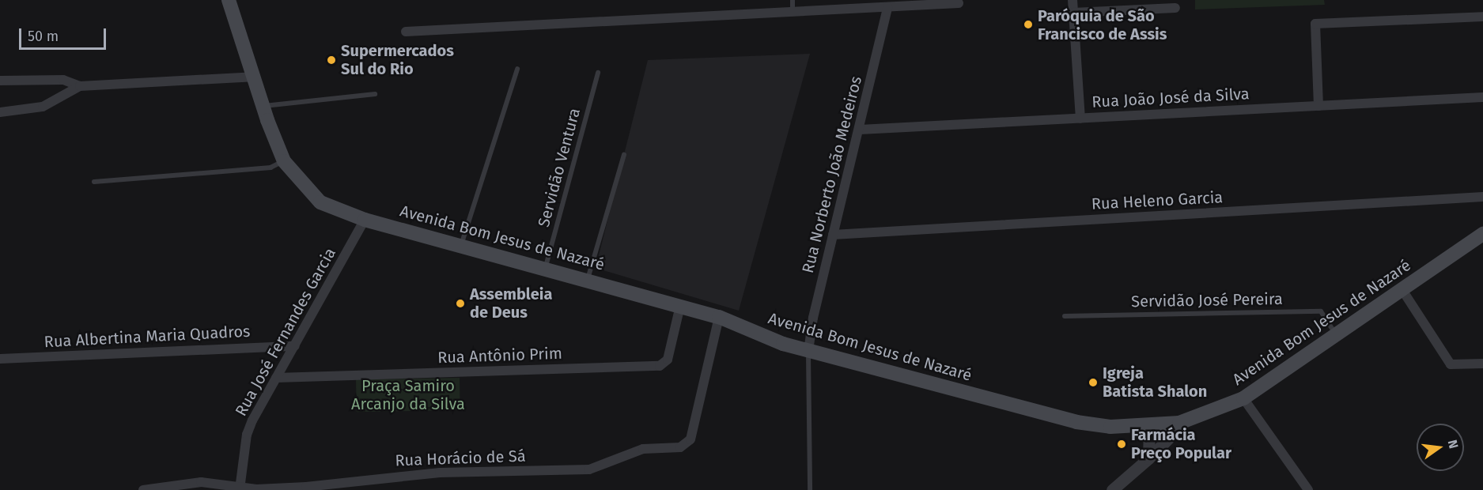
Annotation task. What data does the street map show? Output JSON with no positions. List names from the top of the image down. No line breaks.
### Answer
{"streets":{"main road":["Avenida Bom Jesus de Nazaré"],"street":["Rua João José da Silva","Rua Norberto João Medeiros","Rua Heleno Garcia","Rua José Fernandes Garcia","Rua Albertina Maria Quadros","Rua Antônio Prim","Rua Horácio de Sá"],"lane":["Servidão Ventura","Servidão José Pereira"]},"crossings":[["Rua João José da Silva","Rua Norberto João Medeiros"],["Servidão Ventura","Avenida Bom Jesus de Nazaré"],["Rua Norberto João Medeiros","Rua Heleno Garcia"],["Rua Norberto João Medeiros","Avenida Bom Jesus de Nazaré"],["Avenida Bom Jesus de Nazaré","Servidão José Pereira"],["Avenida Bom Jesus de Nazaré","Rua José Fernandes Garcia"],["Avenida Bom Jesus de Nazaré","Rua Antônio Prim"],["Avenida Bom Jesus de Nazaré","Rua Horácio de Sá"],["Rua José Fernandes Garcia","Rua Albertina Maria Quadros"],["Rua José Fernandes Garcia","Rua Antônio Prim"],["Rua José Fernandes Garcia","Rua Horácio de Sá"]],"parks":["Praça Samiro Arcanjo da Silva"],"places":["Paróquia de São Francisco de Assis","Supermercados Sul do Rio","Assembleia de Deus","Igreja Batista Shalon","Farmácia Preço Popular"],"scale_bar":"50 m","north":"right"}
